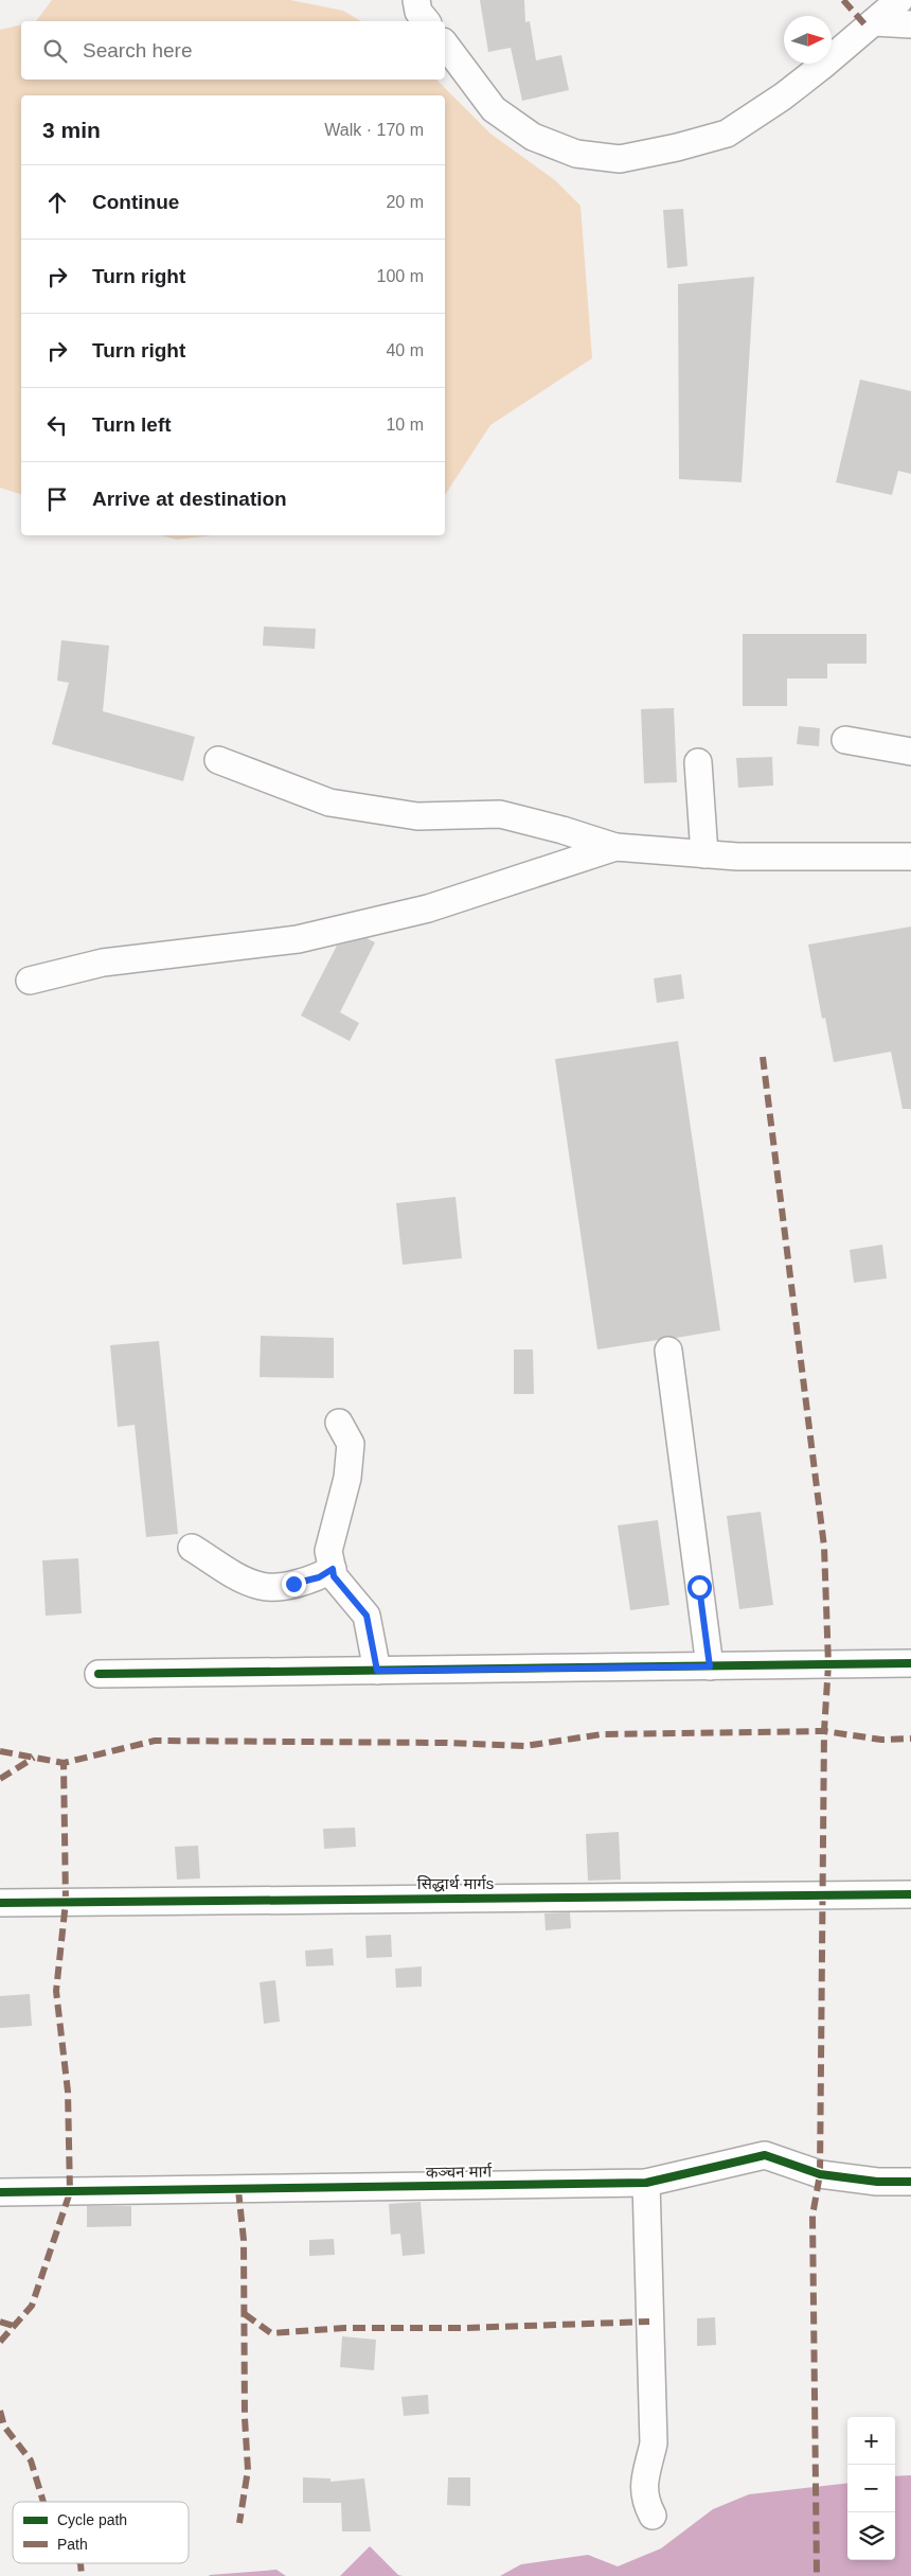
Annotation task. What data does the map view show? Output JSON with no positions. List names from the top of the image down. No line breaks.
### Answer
{"streets":{"street":["सिद्धार्थ मार्गs","कञ्चन मार्ग"]},"legend":["Cycle path","Path"],"north":"right","page":{"search":"Search here","heading":["3 min","Walk · 170 m"],"list":[["Continue","20 m"],["Turn right","100 m"],["Turn right","40 m"],["Turn left","10 m"],"Arrive at destination"],"map_buttons":["+","−"]}}
